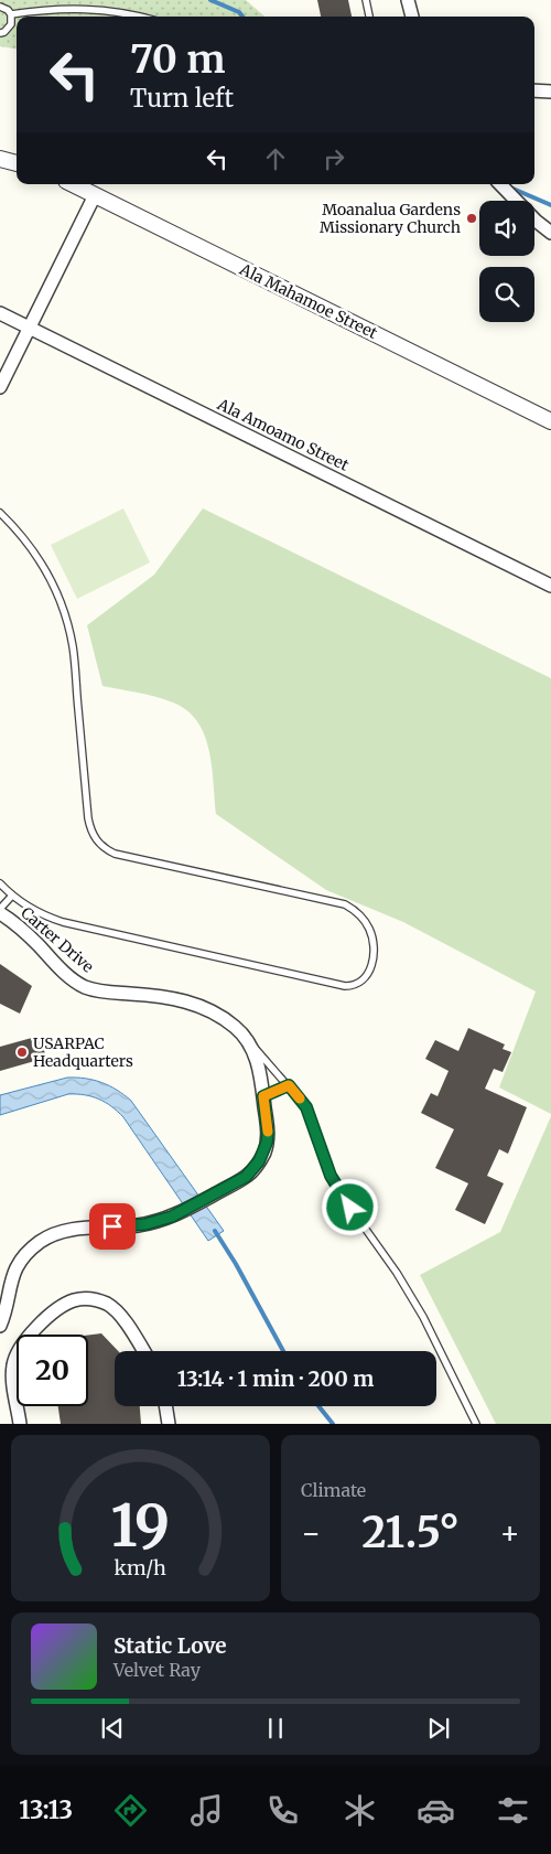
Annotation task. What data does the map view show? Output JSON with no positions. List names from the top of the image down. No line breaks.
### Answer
{"streets":{"street":["Ala Mahamoe Street","Ala Amoamo Street","Carter Drive"]},"places":["Moanalua Gardens Missionary Church","USARPAC Headquarters"],"page":{"turn":["70 m","Turn left"],"limit":"20","trip":"13:14 · 1 min · 200 m","tile":"Climate","heat":["−","21.5°","+"],"song":["Static Love","Velvet Ray"],"tabs":"13:13","gauge":["19","km/h"]}}
